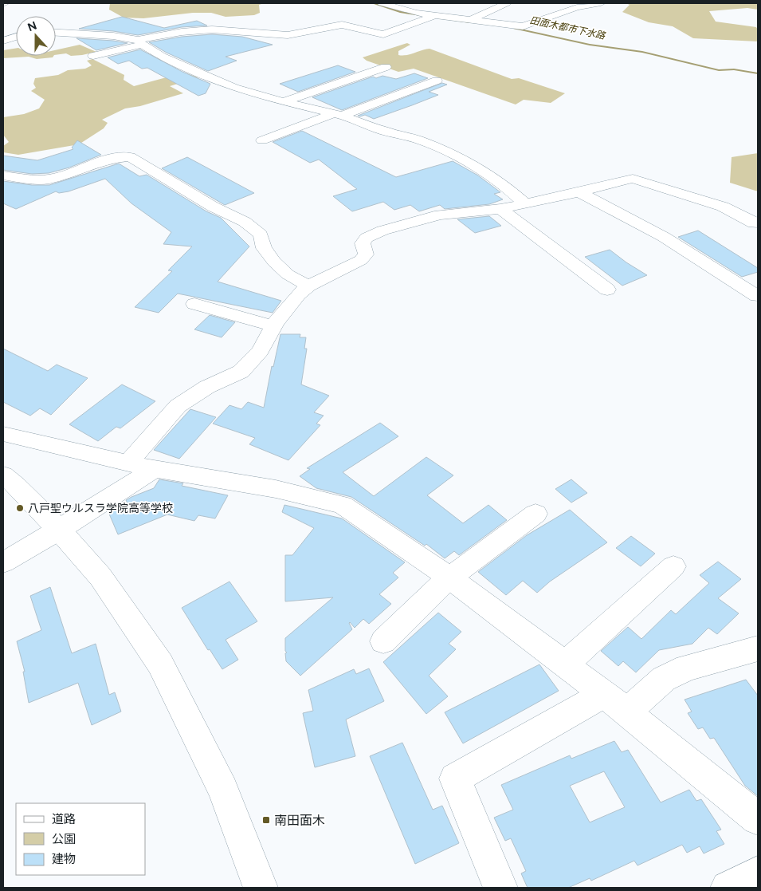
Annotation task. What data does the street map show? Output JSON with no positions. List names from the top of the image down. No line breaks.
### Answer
{"water":["田面木都市下水路"],"places":{"other":["八戸聖ウルスラ学院高等学校"],"transit":["南田面木"]},"legend":["道路","公園","建物"],"north":"top"}
